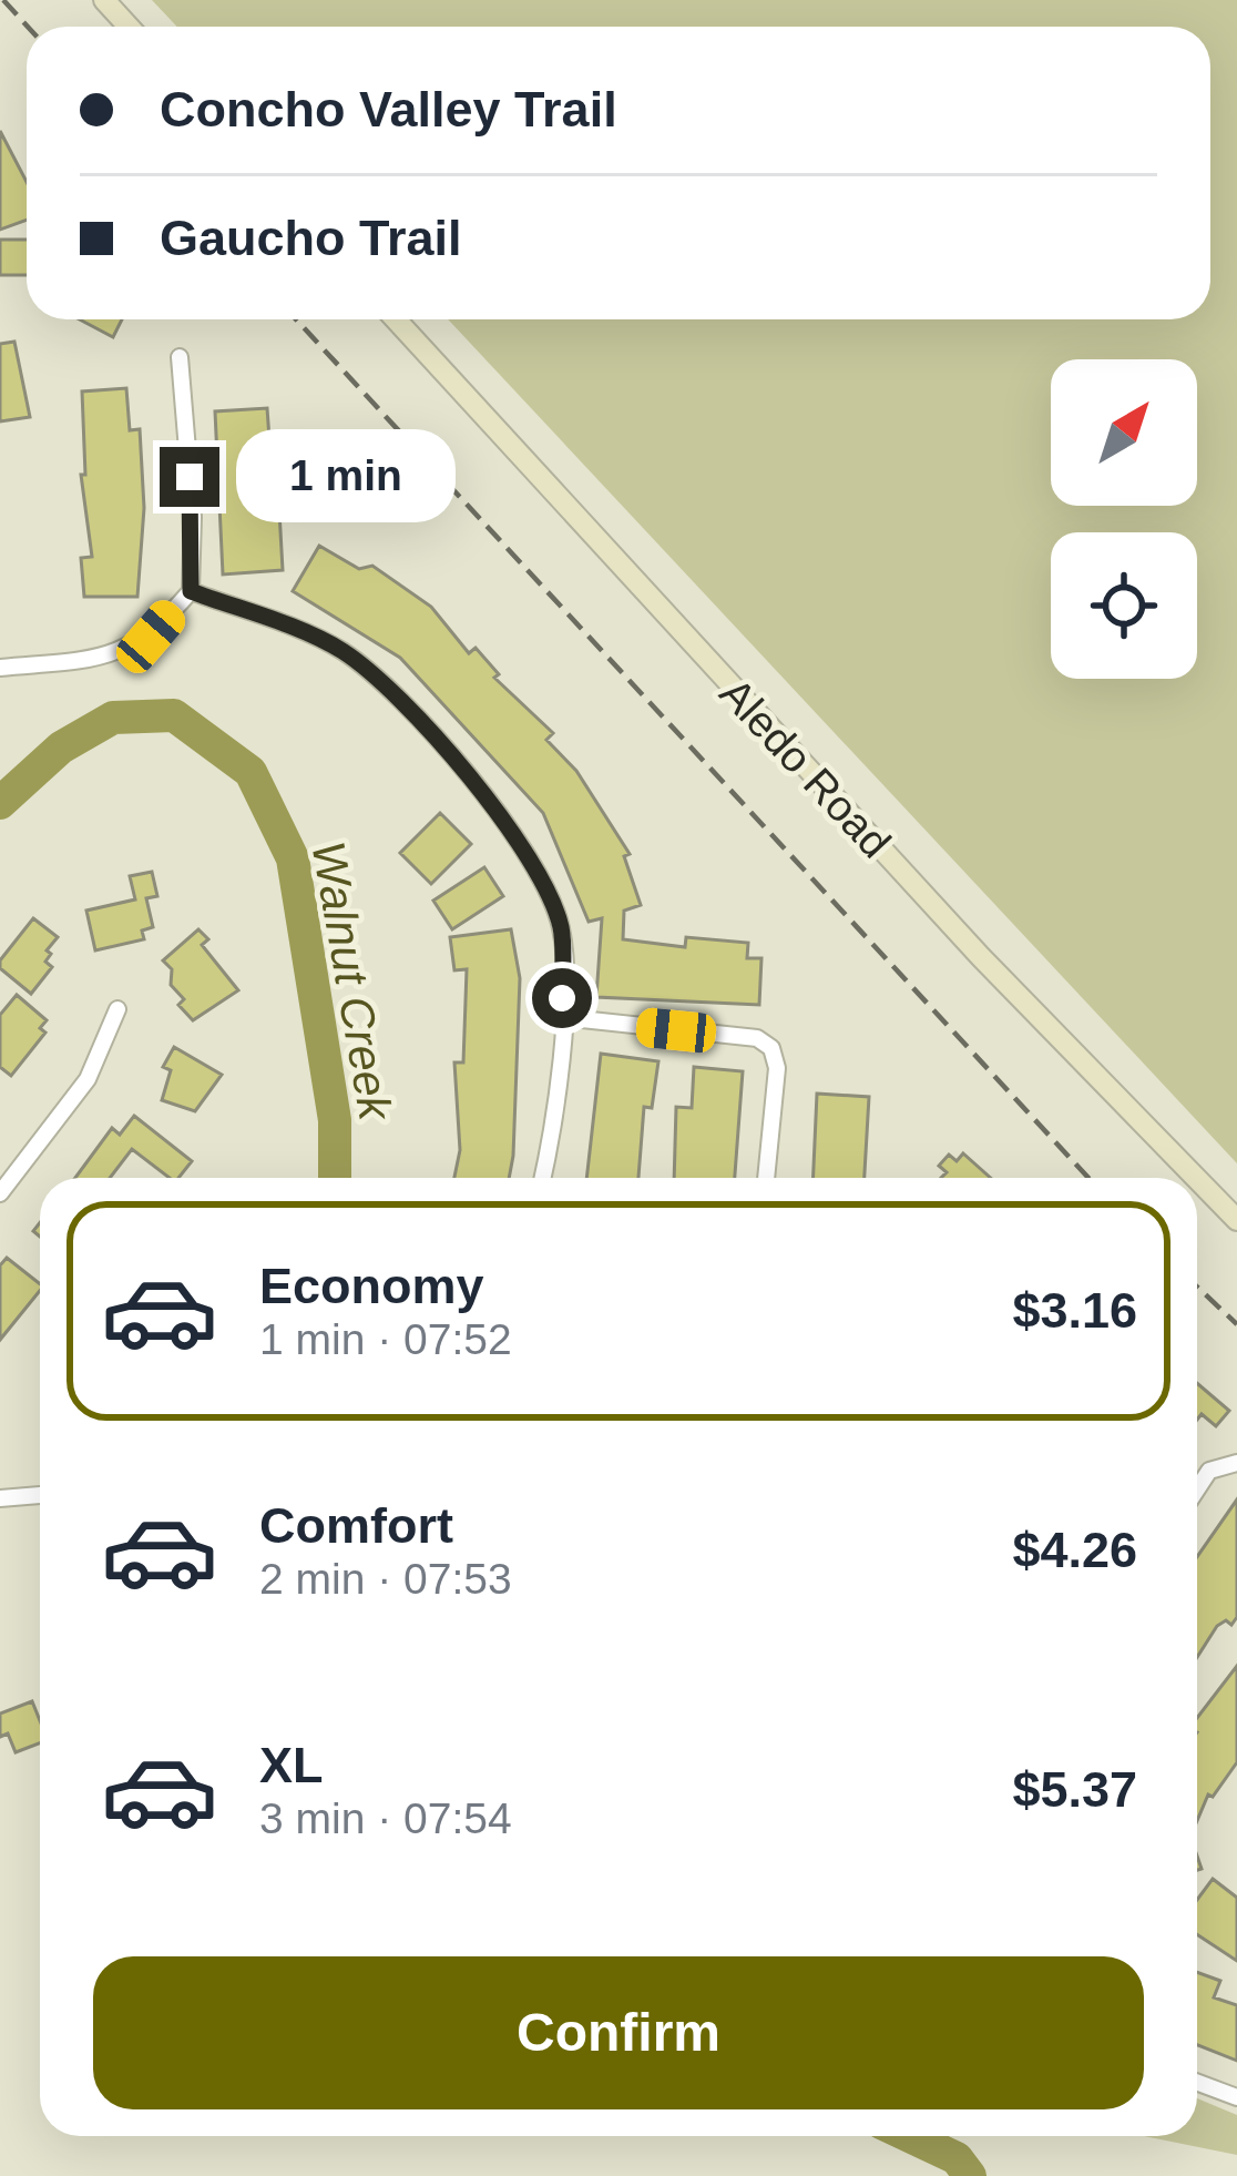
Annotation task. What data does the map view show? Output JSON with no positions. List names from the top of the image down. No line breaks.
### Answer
{"streets":{"street":["Aledo Road"]},"water":["Walnut Creek"],"north":"top right","page":{"banner":["Concho Valley Trail","Gaucho Trail"],"bubble":"1 min","list":[{"name":"Economy","note":"1 min · 07:52","value":"$3.16"},{"name":"Comfort","note":"2 min · 07:53","value":"$4.26"},{"name":"XL","note":"3 min · 07:54","value":"$5.37"}],"buttons":"Confirm"}}
